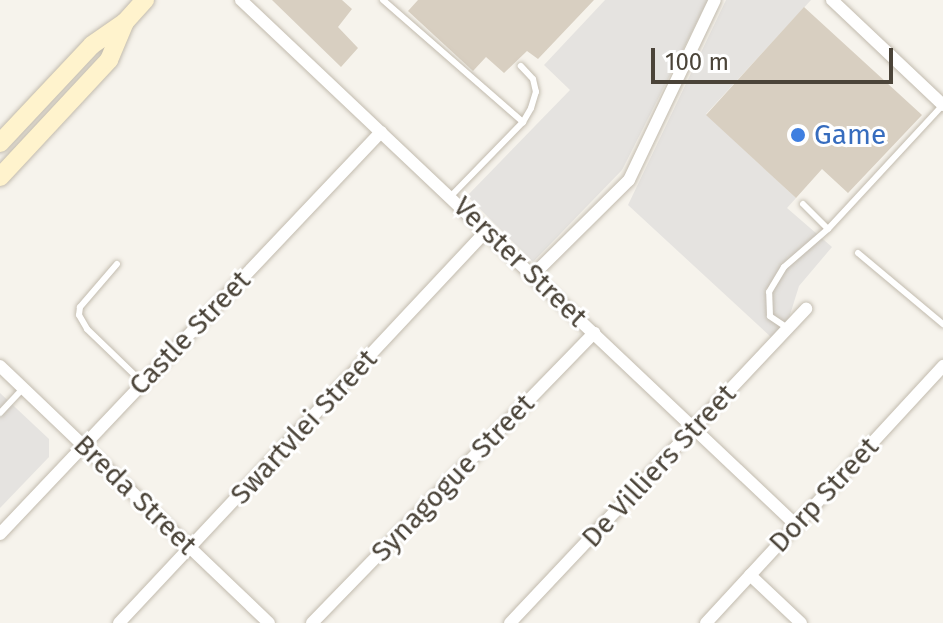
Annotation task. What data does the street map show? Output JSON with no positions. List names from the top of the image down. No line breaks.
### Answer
{"streets":{"street":["Verster Street","Castle Street","Swartvlei Street","De Villiers Street","Synagogue Street","Breda Street","Dorp Street"]},"crossings":[["Verster Street","Castle Street"],["Verster Street","Swartvlei Street"],["Verster Street","De Villiers Street"],["Verster Street","Synagogue Street"],["Verster Street","Dorp Street"],["Castle Street","Breda Street"],["Swartvlei Street","Breda Street"]],"places":["Game"],"scale_bar":"100 m"}
